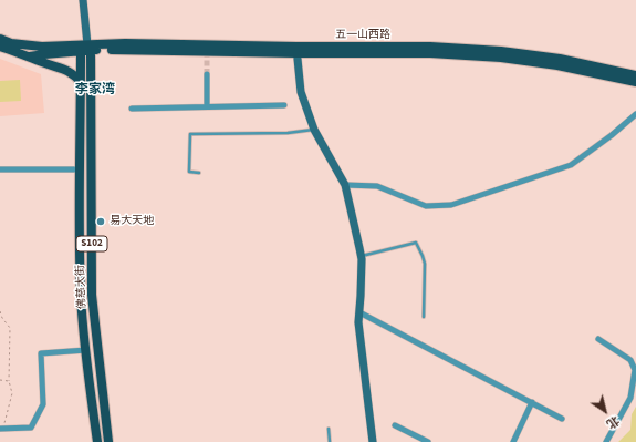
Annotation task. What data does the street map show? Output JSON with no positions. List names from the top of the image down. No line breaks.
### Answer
{"streets":{"main road":["五一山西路","S102","佛慈大街"]},"crossings":[["五一山西路","佛慈大街"]],"districts":["李家湾"],"places":["易大天地"],"north":"bottom right"}
